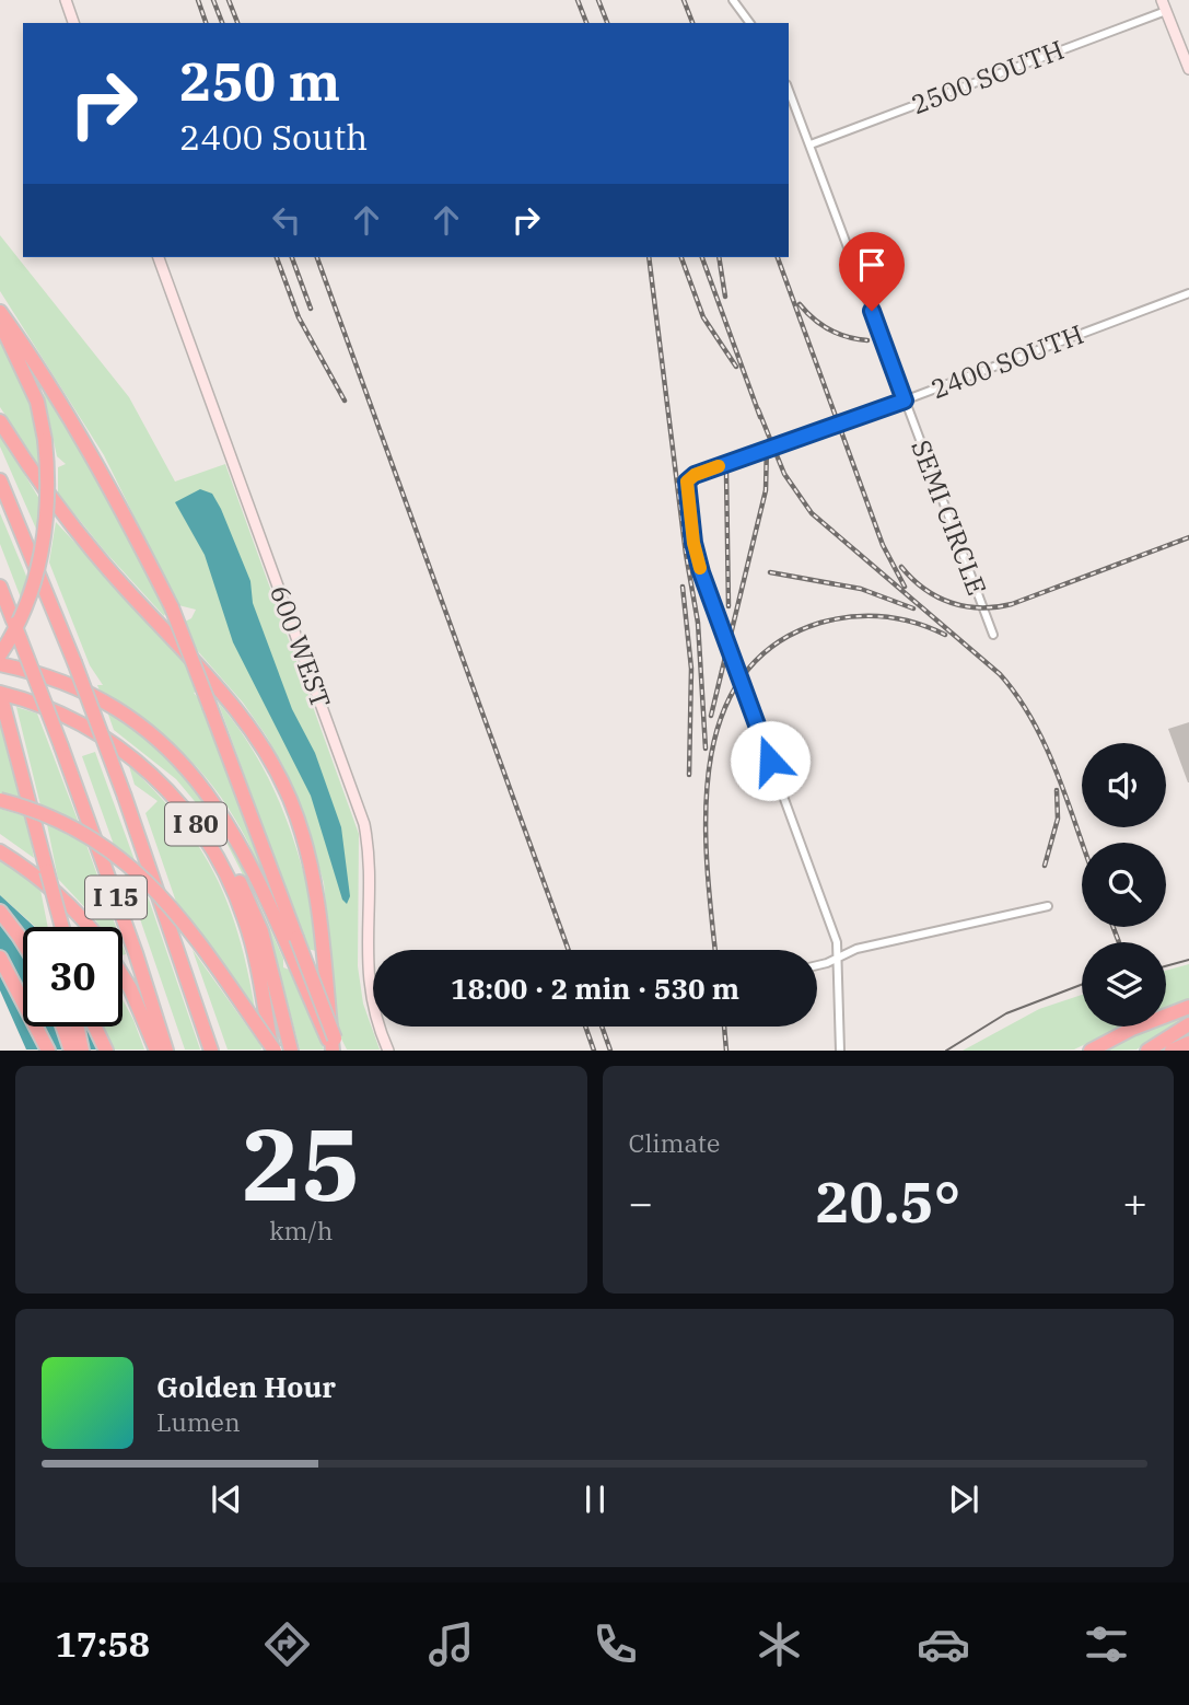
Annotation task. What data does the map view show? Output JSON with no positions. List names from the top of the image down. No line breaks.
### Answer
{"streets":{"highway":["I 80","I 15"],"street":["2500 SOUTH","2400 SOUTH","SEMI CIRCLE","600 WEST"]},"crossings":[["2500 SOUTH","SEMI CIRCLE"],["2400 SOUTH","SEMI CIRCLE"]],"page":{"turn":["250 m","2400 South"],"limit":"30","trip":"18:00 · 2 min · 530 m","tile":[["25","km/h"],"Climate"],"heat":["−","20.5°","+"],"song":["Golden Hour","Lumen"],"tabs":"17:58"}}
